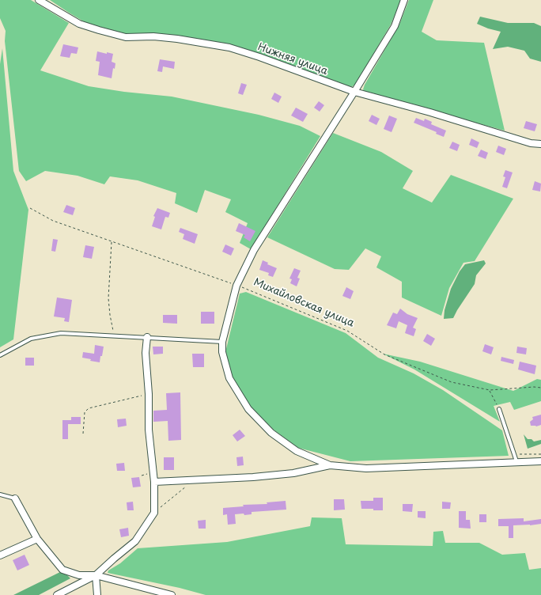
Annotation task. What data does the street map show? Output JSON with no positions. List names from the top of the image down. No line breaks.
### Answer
{"streets":{"street":["Нижняя улица","Михайловская улица"]},"crossings":[["Нижняя улица","Михайловская улица"]]}
